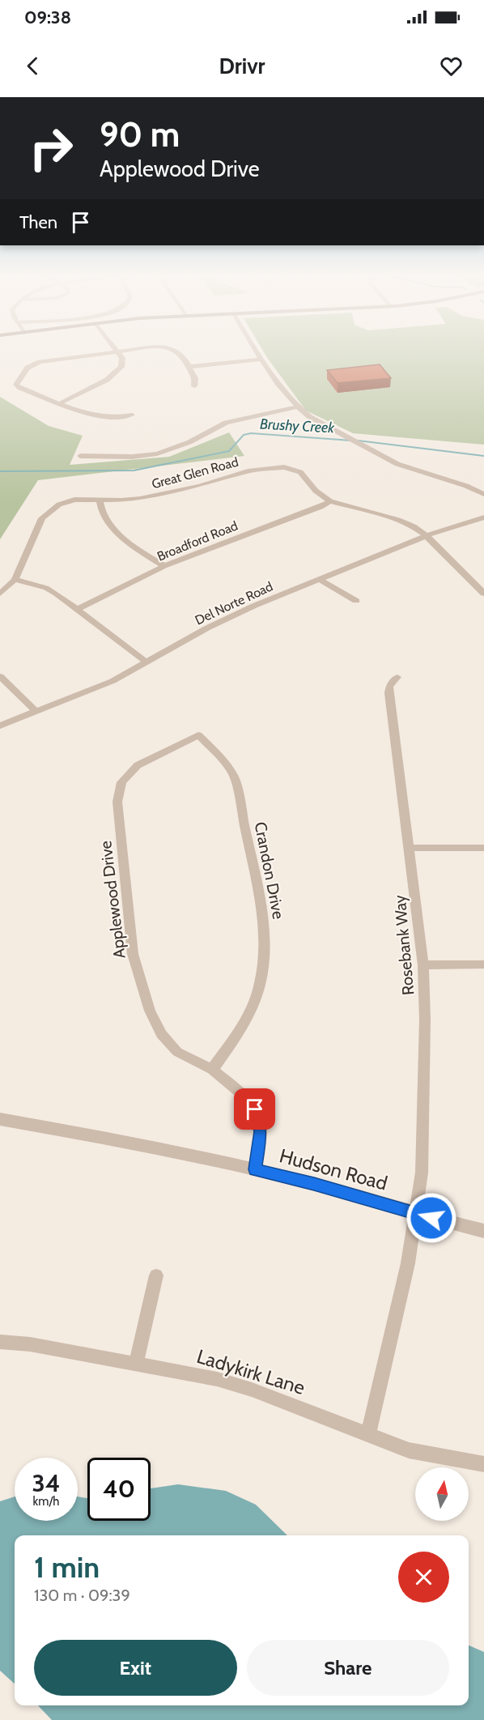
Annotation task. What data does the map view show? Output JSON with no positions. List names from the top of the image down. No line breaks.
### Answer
{"streets":{"street":["Great Glen Road","Broadford Road","Del Norte Road","Crandon Drive","Applewood Drive","Rosebank Way","Hudson Road","Ladykirk Lane"]},"crossings":[["Great Glen Road","Broadford Road"],["Great Glen Road","Del Norte Road"],["Crandon Drive","Applewood Drive"],["Applewood Drive","Hudson Road"],["Rosebank Way","Hudson Road"],["Rosebank Way","Ladykirk Lane"]],"water":["Brushy Creek"],"north":"top","page":{"status":"09:38","header":"Drivr","turn":["90 m","Applewood Drive"],"then":"Then","speed":"34 km/h","limit":"40","heading":["1 min","130 m · 09:39"],"buttons":["Exit","Share"]}}
